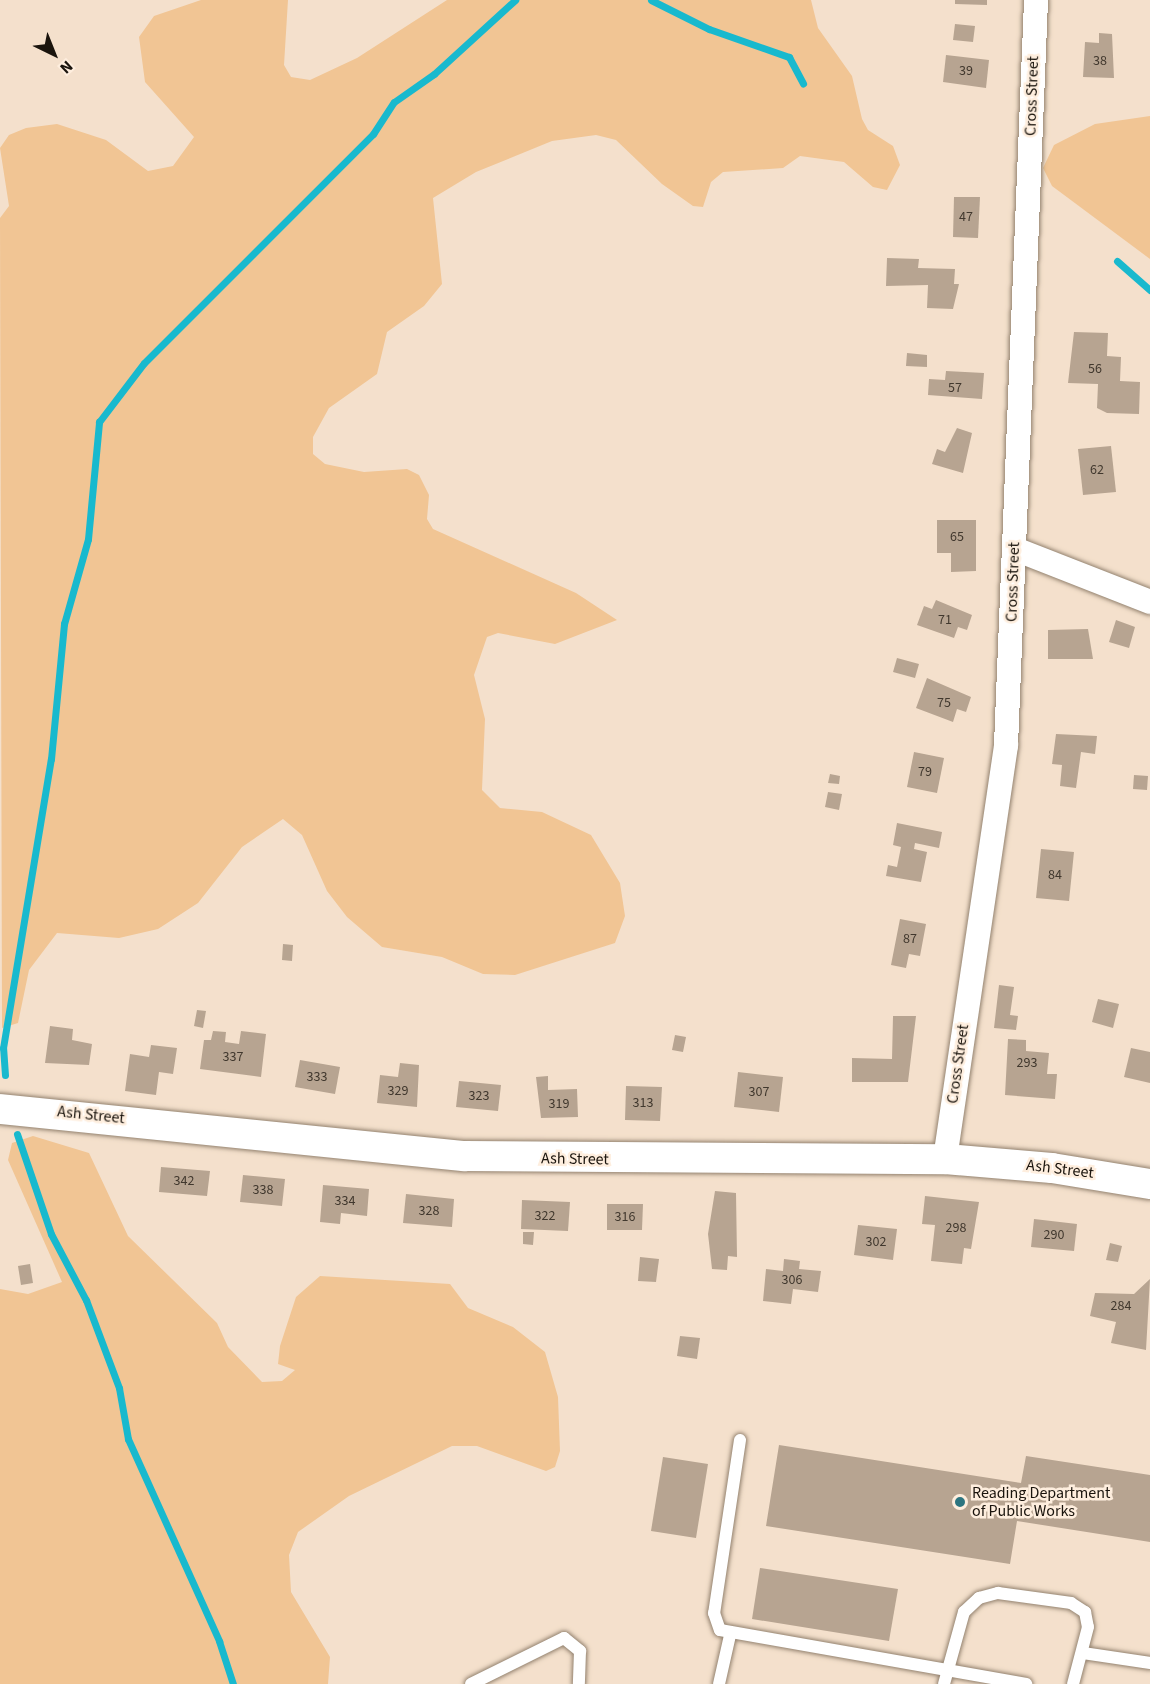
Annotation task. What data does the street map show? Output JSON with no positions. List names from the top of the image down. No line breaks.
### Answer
{"streets":{"street":["Cross Street","Ash Street"]},"crossings":[["Cross Street","Ash Street"]],"places":["Reading Department of Public Works"],"house_numbers":["38","39","47","56","57","62","65","71","75","79","84","87","337","293","333","329","307","323","313","319","342","338","334","328","322","316","298","290","302","306","284"],"north":"bottom right"}
